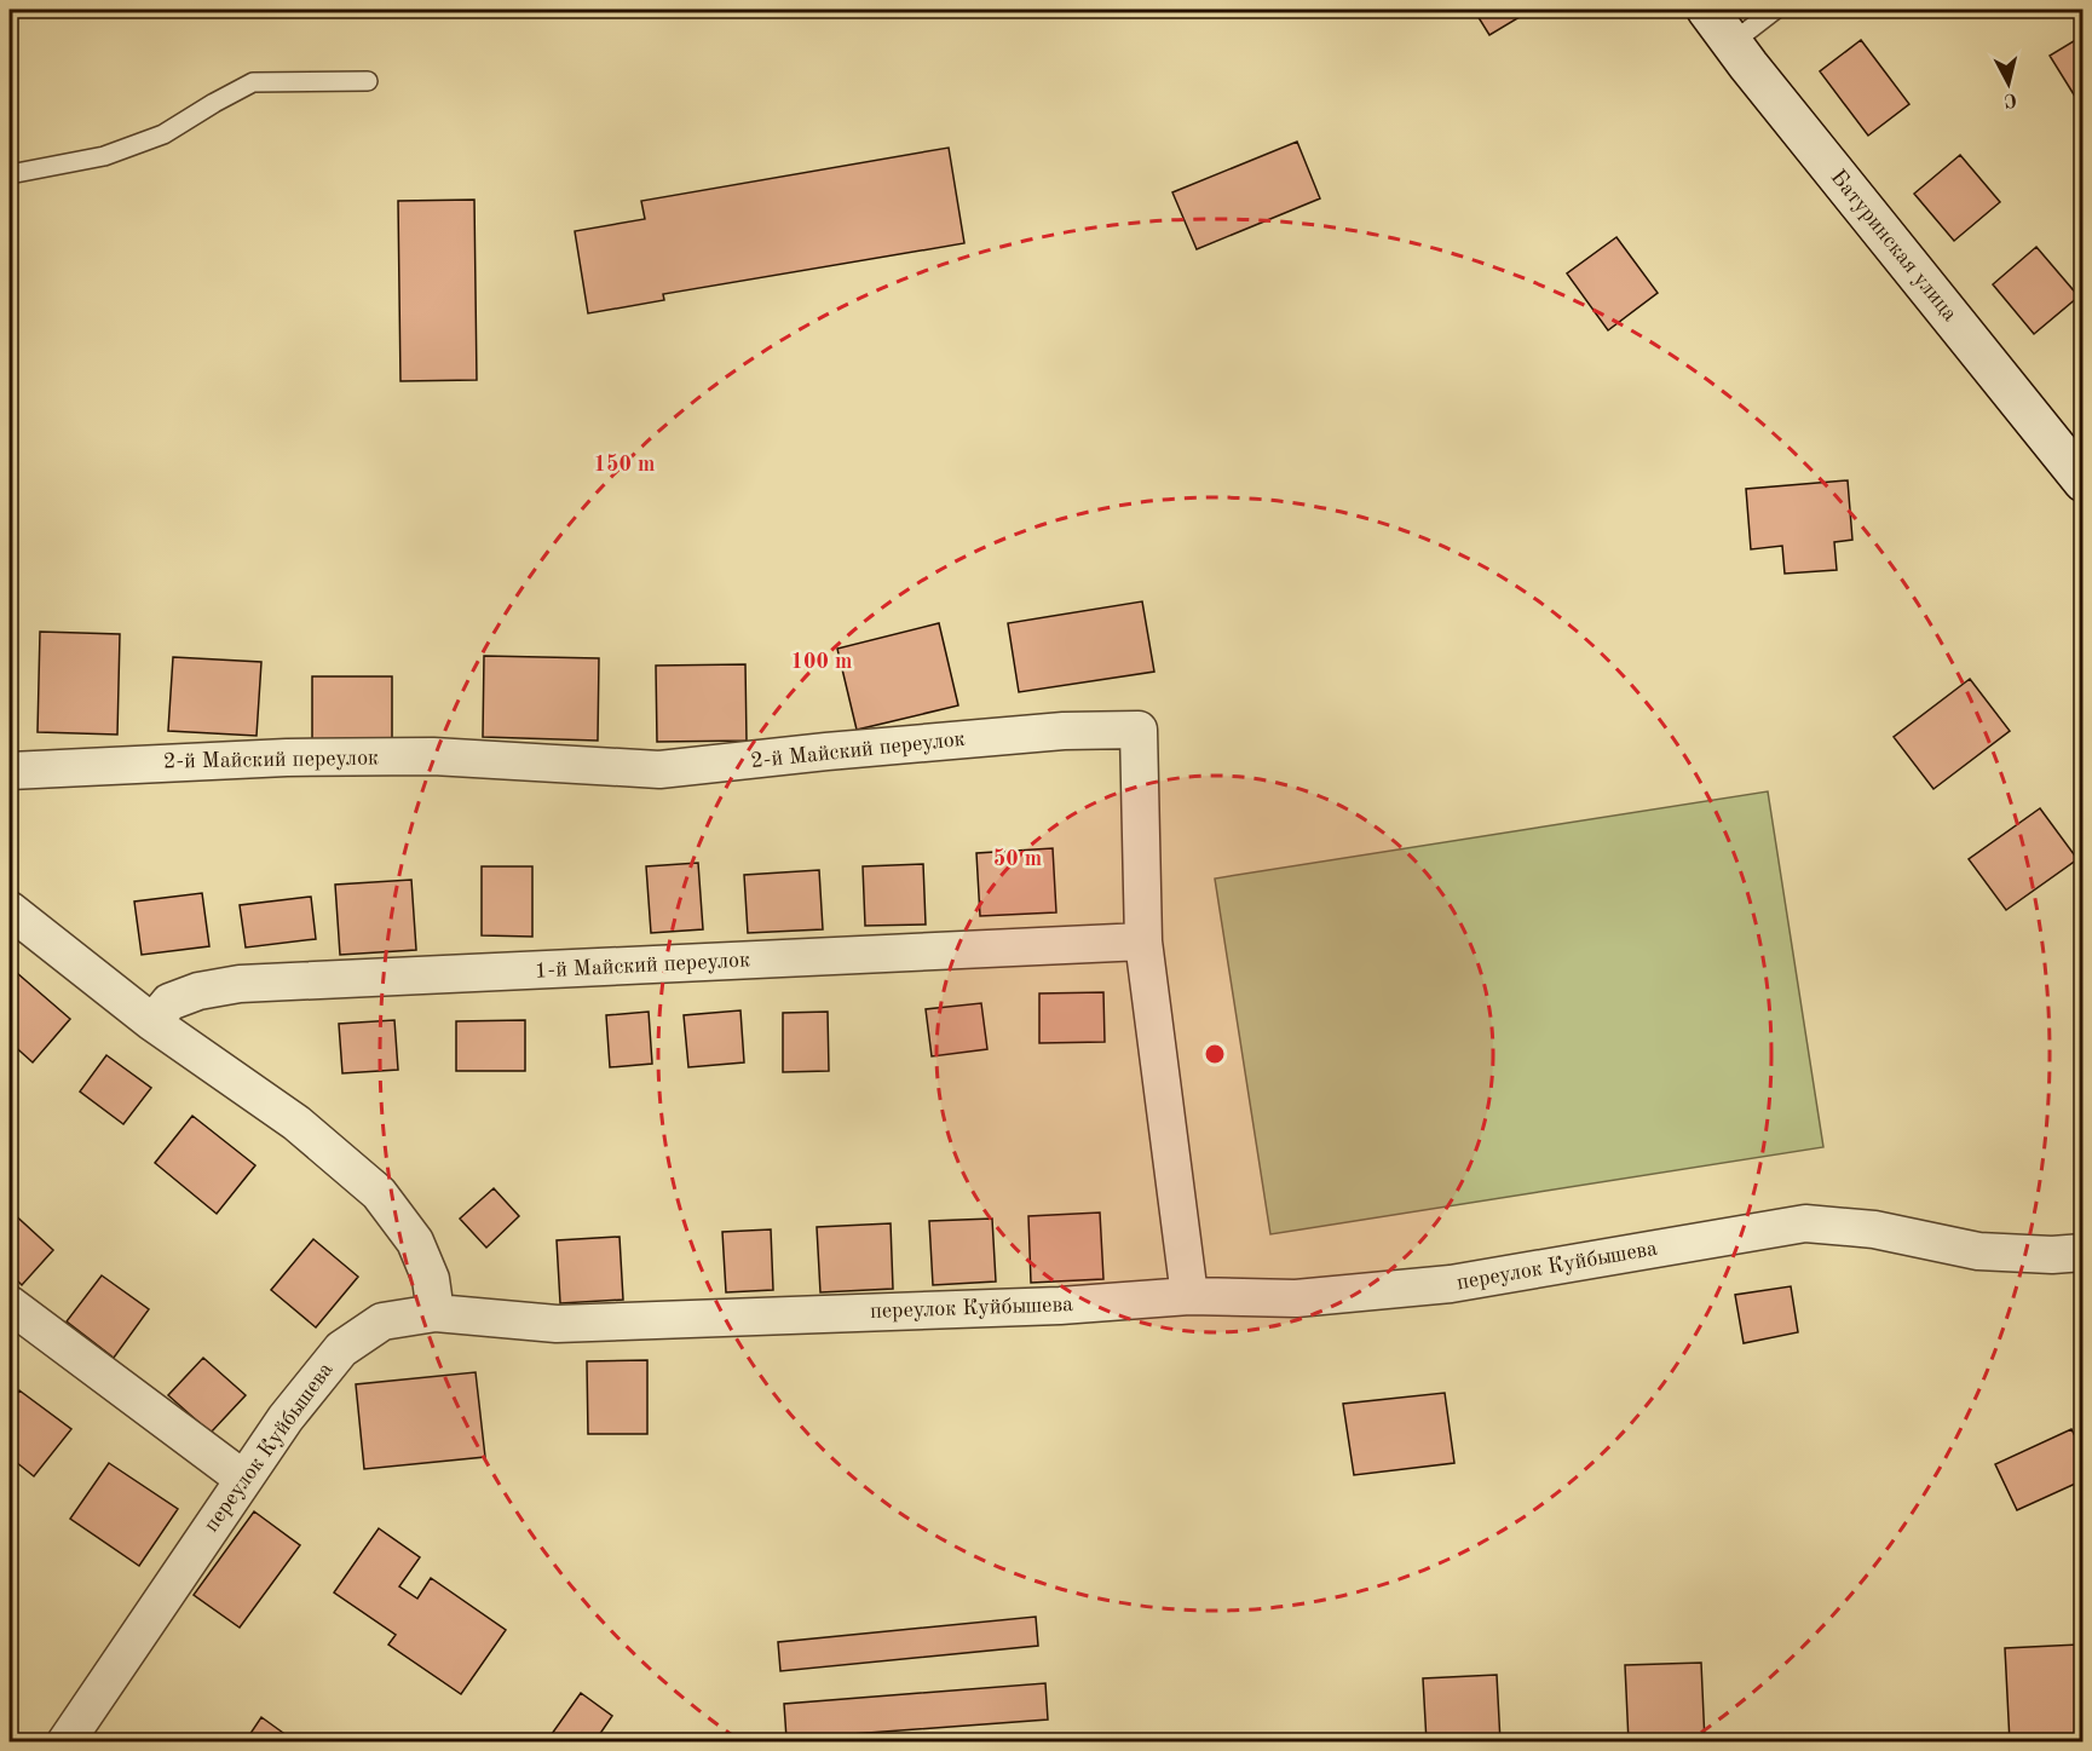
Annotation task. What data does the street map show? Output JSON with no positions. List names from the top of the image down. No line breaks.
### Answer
{"streets":{"main road":["Батуринская улица"],"street":["2-й Майский переулок","1-й Майский переулок","переулок Куйбышева"]},"crossings":[["2-й Майский переулок","1-й Майский переулок"],["2-й Майский переулок","переулок Куйбышева"]],"north":"bottom","rings":["150 m","100 m","50 m"]}
